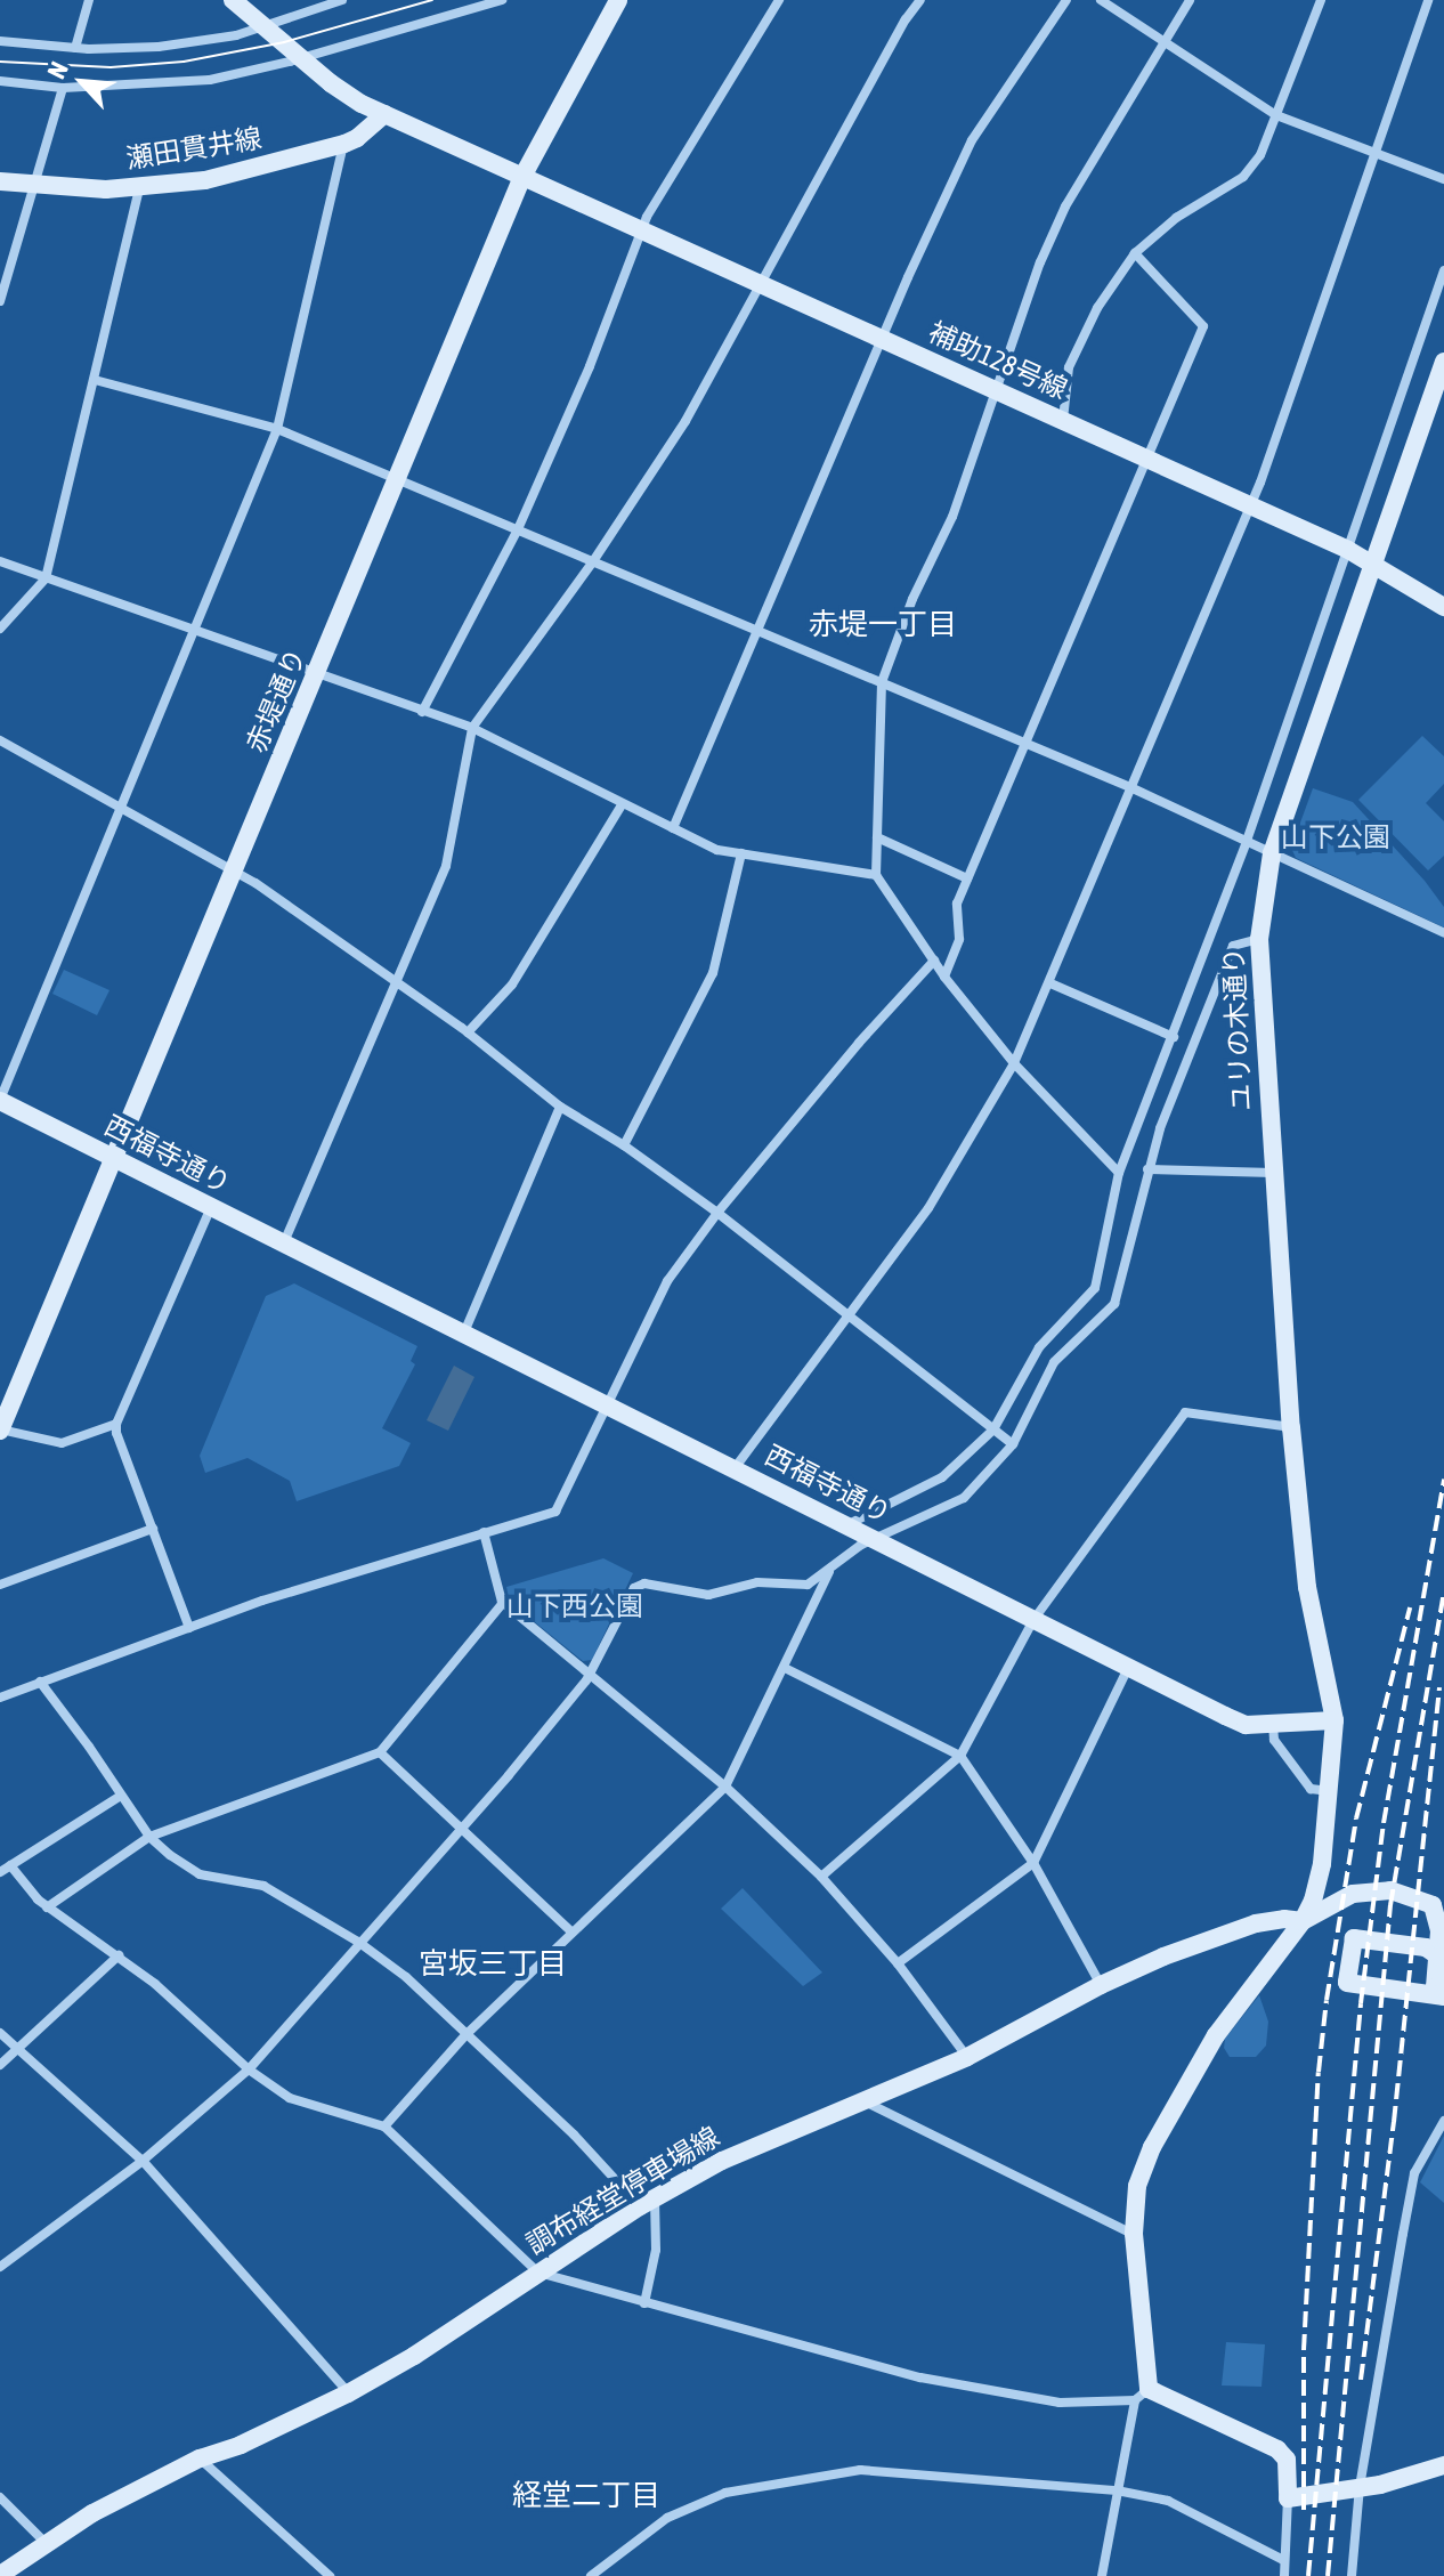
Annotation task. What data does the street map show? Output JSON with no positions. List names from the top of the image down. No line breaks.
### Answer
{"streets":{"street":["瀬田貫井線","補助128号線","赤堤通り","ユリの木通り","西福寺通り","調布経堂停車場線"]},"crossings":[["補助128号線","赤堤通り"],["補助128号線","ユリの木通り"],["赤堤通り","西福寺通り"],["ユリの木通り","西福寺通り"]],"districts":["赤堤一丁目","宮坂三丁目","経堂二丁目"],"parks":["山下公園","山下西公園"],"north":"top left"}
